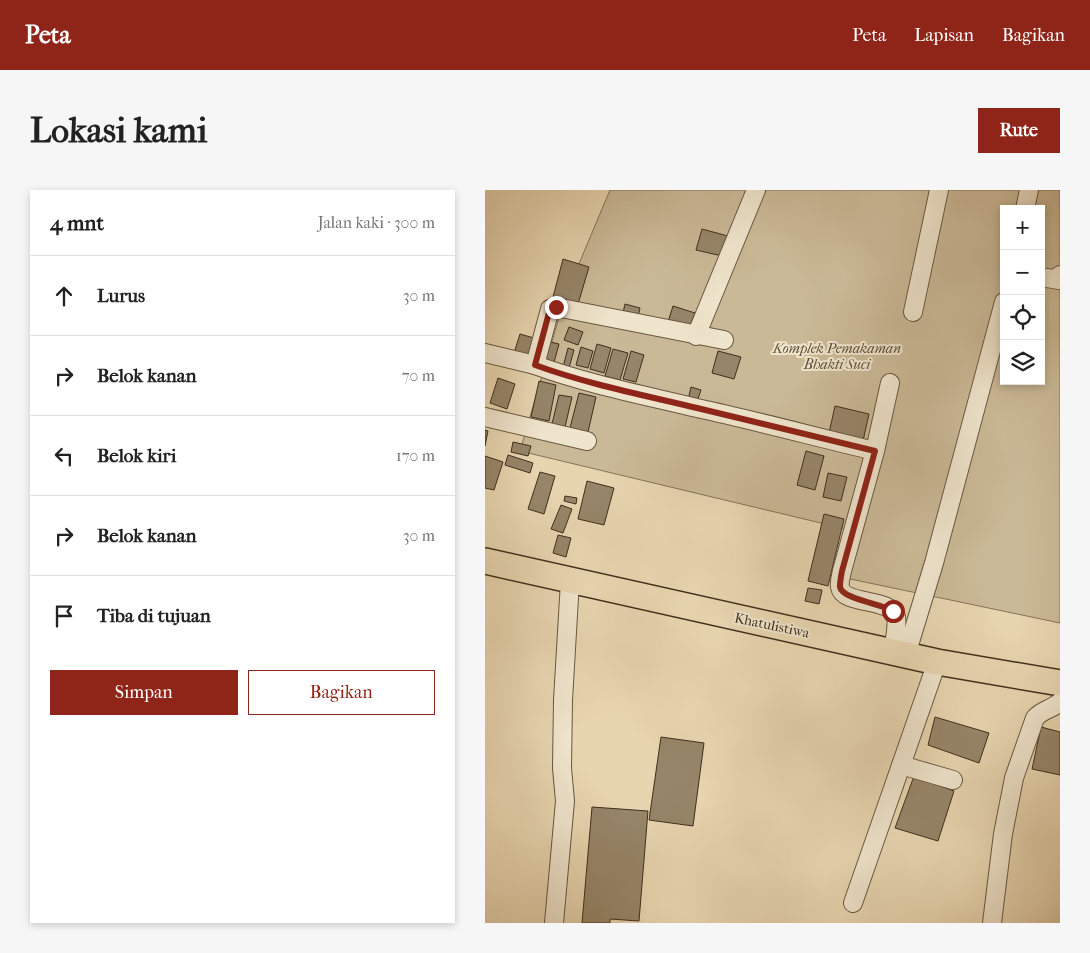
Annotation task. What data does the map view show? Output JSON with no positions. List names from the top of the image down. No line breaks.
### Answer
{"streets":{"highway":["Khatulistiwa"]},"parks":["Komplek Pemakaman Bhakti Suci"],"page":{"header":"Peta","nav":["Peta","Lapisan","Bagikan"],"buttons":["Rute",["Simpan","Bagikan"]],"title":"Lokasi kami","heading":["4 mnt","Jalan kaki · 300 m"],"map_buttons":["+","−"],"list":[["Lurus","30 m"],["Belok kanan","70 m"],["Belok kiri","170 m"],["Belok kanan","30 m"],"Tiba di tujuan"]}}
